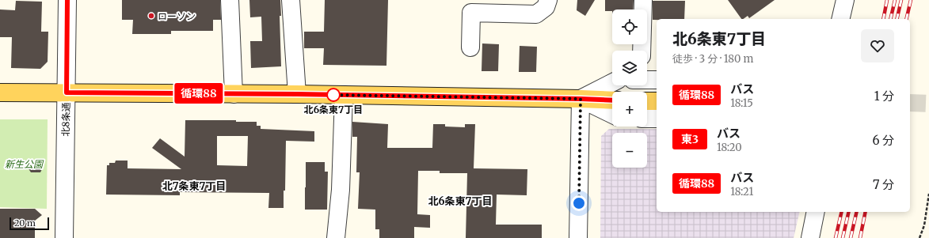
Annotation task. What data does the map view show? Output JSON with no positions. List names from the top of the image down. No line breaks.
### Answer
{"streets":{"street":["北8条通"]},"districts":["北7条東7丁目","北6条東7丁目"],"parks":["新生公園"],"places":["ローソン","北6条東7丁目"],"lines":["bus line 循環88"],"scale_bar":"20 m","page":{"on_map":"循環88","map_buttons":["+","−"],"heading":["北6条東7丁目","徒歩 · 3 分 · 180 m"],"list":[{"mark":"循環88","name":"バス","note":"18:15","value":"1 分"},{"mark":"東3","name":"バス","note":"18:20","value":"6 分"},{"mark":"循環88","name":"バス","note":"18:21","value":"7 分"}],"scale":"20 m"}}
